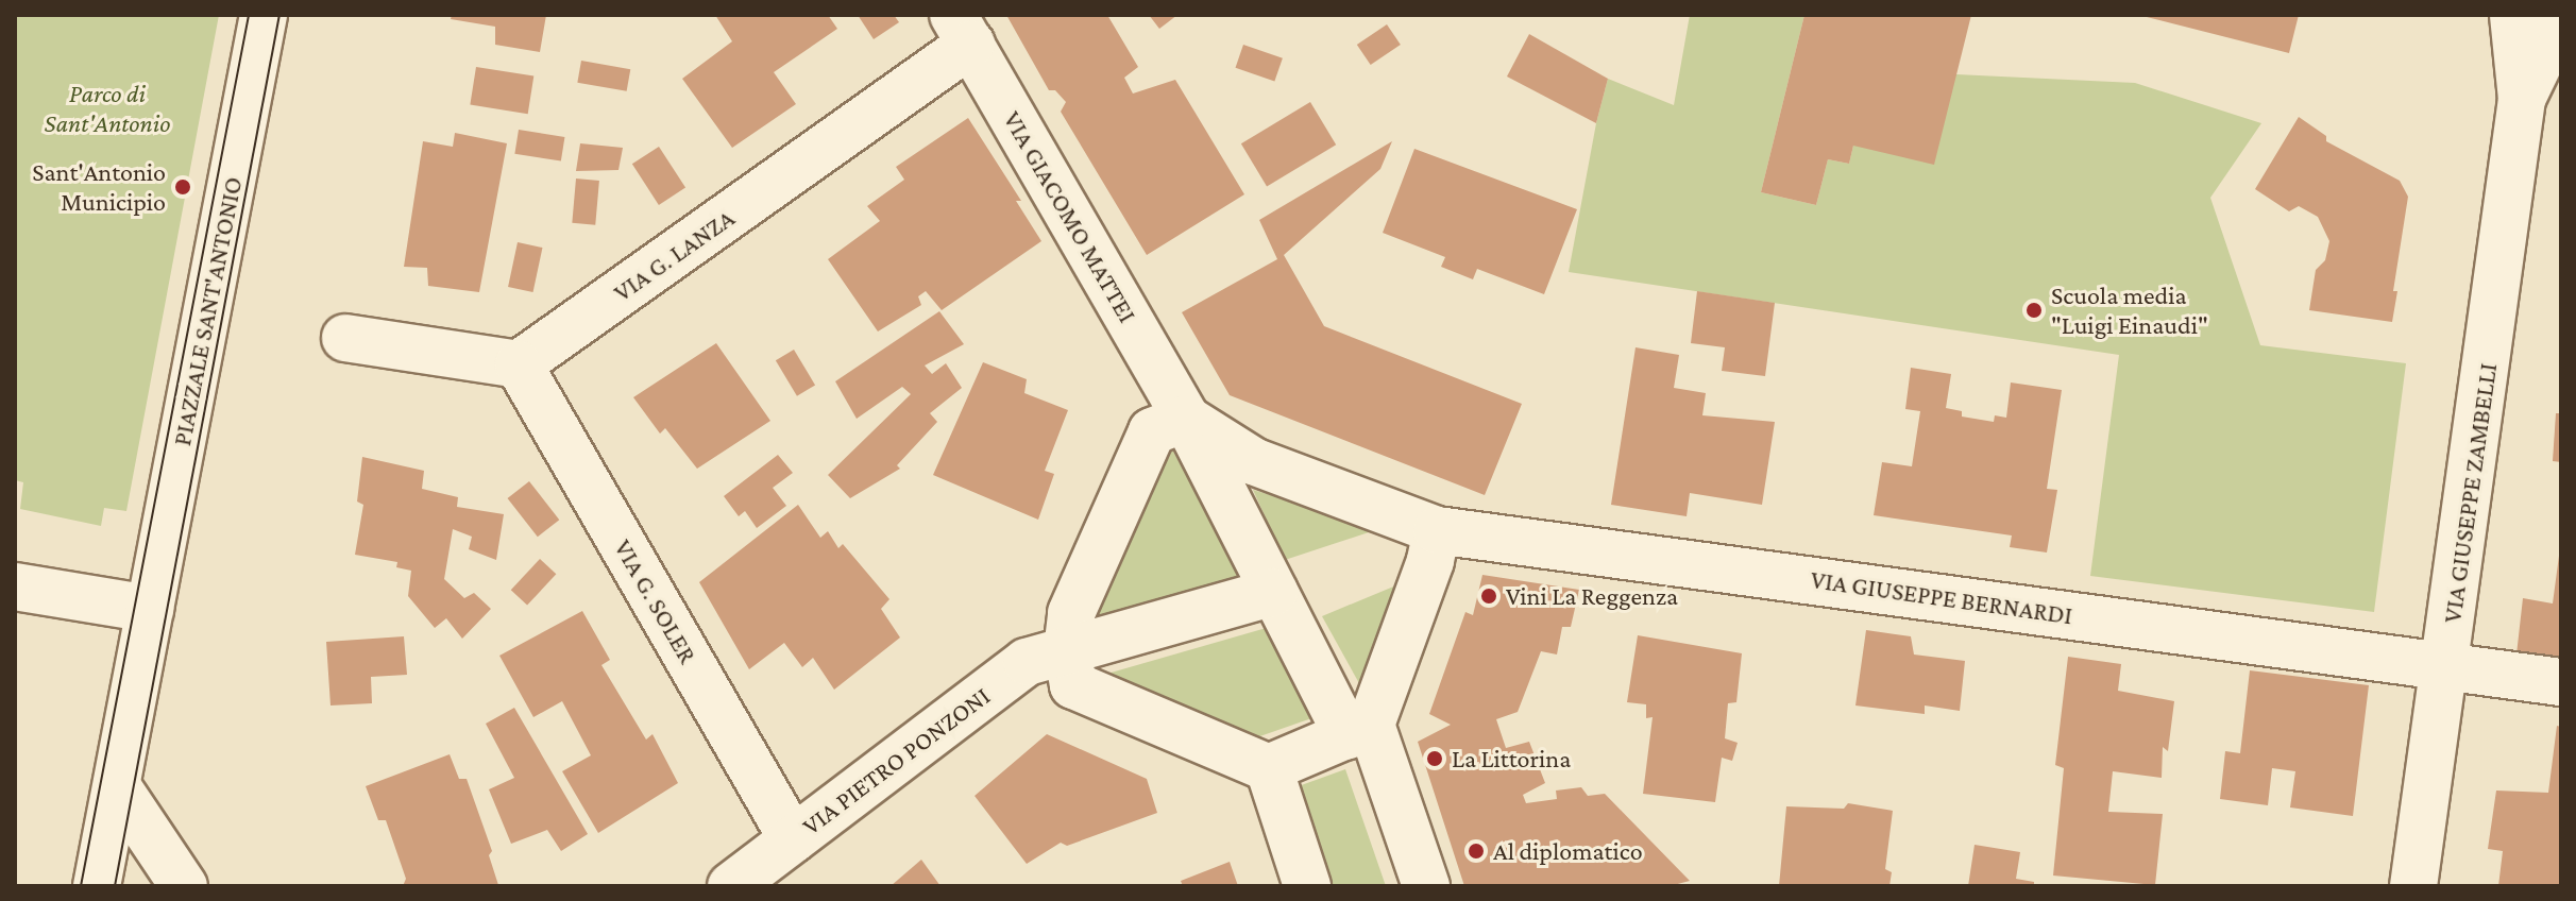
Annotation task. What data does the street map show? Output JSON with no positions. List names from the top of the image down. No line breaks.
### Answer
{"streets":{"street":["VIA GIACOMO MATTEI","VIA G. LANZA","PIAZZALE SANT'ANTONIO","VIA GIUSEPPE ZAMBELLI","VIA GIUSEPPE BERNARDI","VIA G. SOLER","VIA PIETRO PONZONI"]},"crossings":[["VIA GIACOMO MATTEI","VIA G. LANZA"],["VIA GIACOMO MATTEI","VIA GIUSEPPE BERNARDI"],["VIA GIACOMO MATTEI","VIA PIETRO PONZONI"],["VIA G. LANZA","VIA G. SOLER"],["VIA GIUSEPPE ZAMBELLI","VIA GIUSEPPE BERNARDI"],["VIA G. SOLER","VIA PIETRO PONZONI"]],"parks":["Parco di Sant'Antonio"],"places":["Sant'Antonio Municipio","Scuola media \"Luigi Einaudi\"","Vini La Reggenza","La Littorina","Al diplomatico"]}
